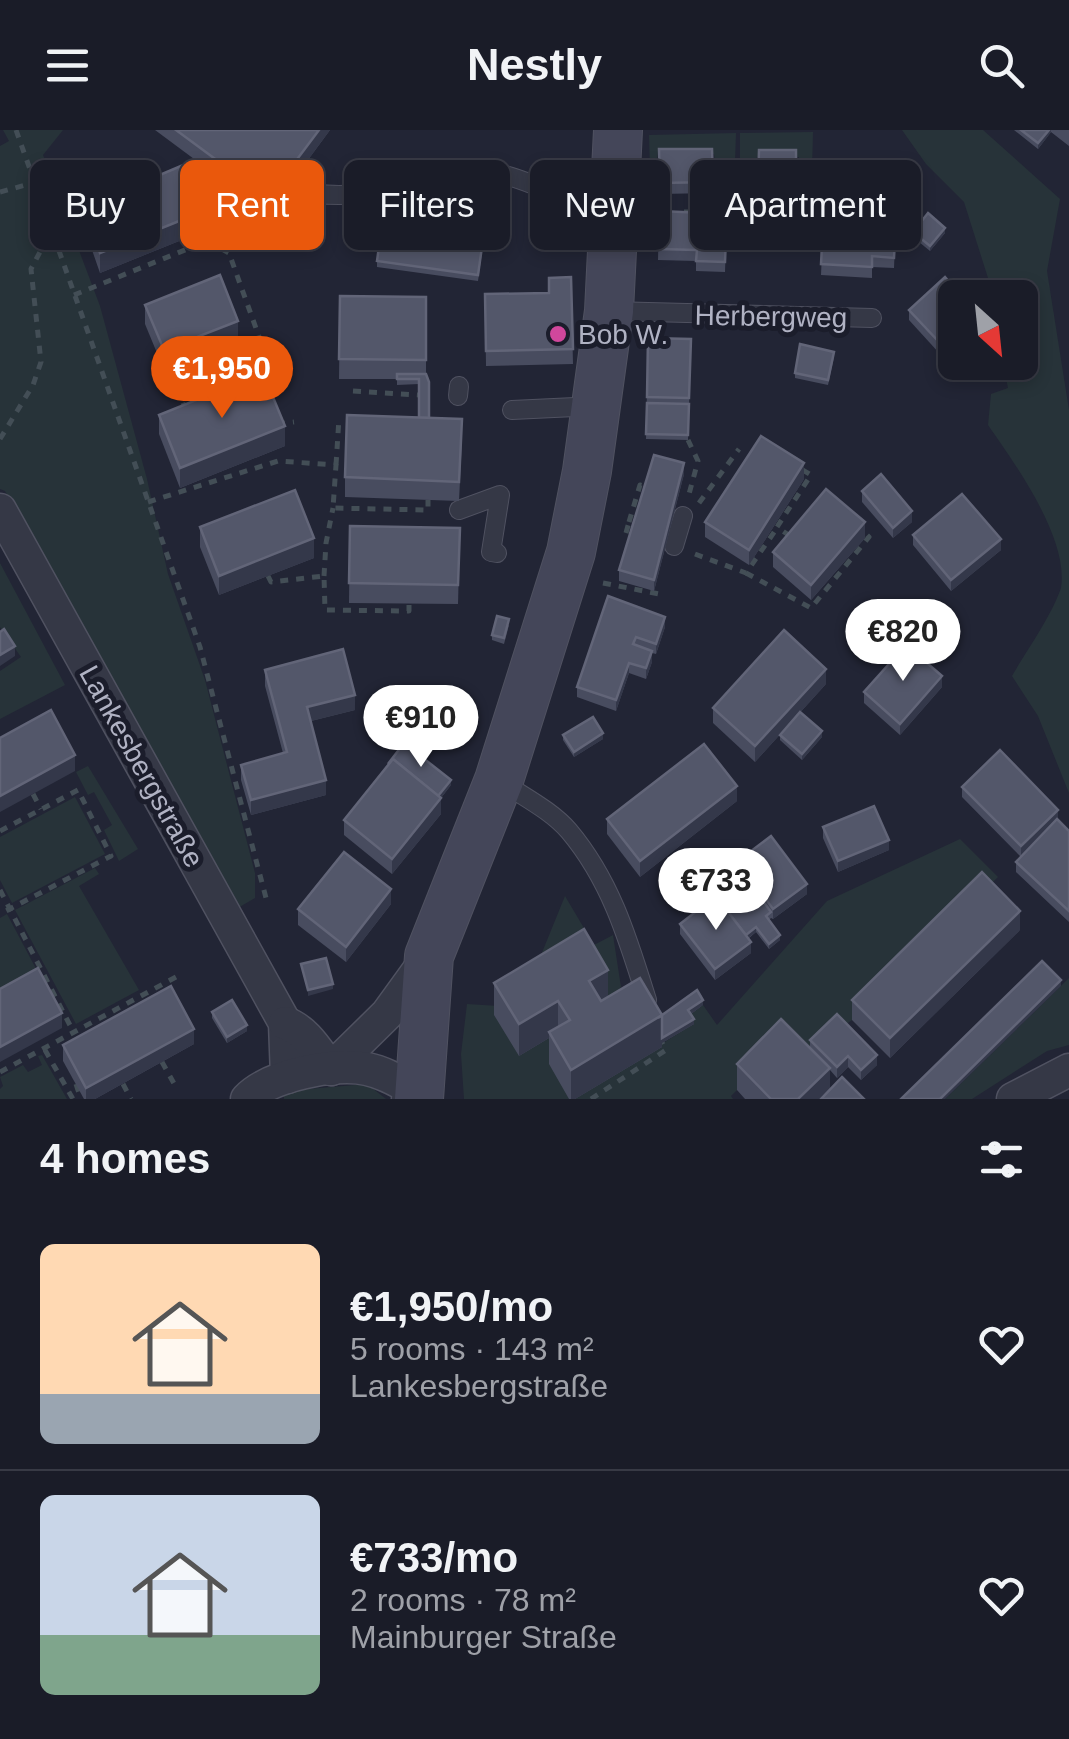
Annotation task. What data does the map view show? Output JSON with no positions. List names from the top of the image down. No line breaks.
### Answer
{"streets":{"street":["Lankesbergstraße"],"lane":["Herbergweg"]},"places":["Bob W."],"north":"bottom right","page":{"header":"Nestly","chip":["Buy","Rent","Filters","New","Apartment"],"price":["€1,950","€820","€910","€733"],"heading":"4 homes","list":[{"name":"€1,950/mo","note":"5 rooms · 143 m² · Lankesbergstraße"},{"name":"€733/mo","note":"2 rooms · 78 m² · Mainburger Straße"}]}}
